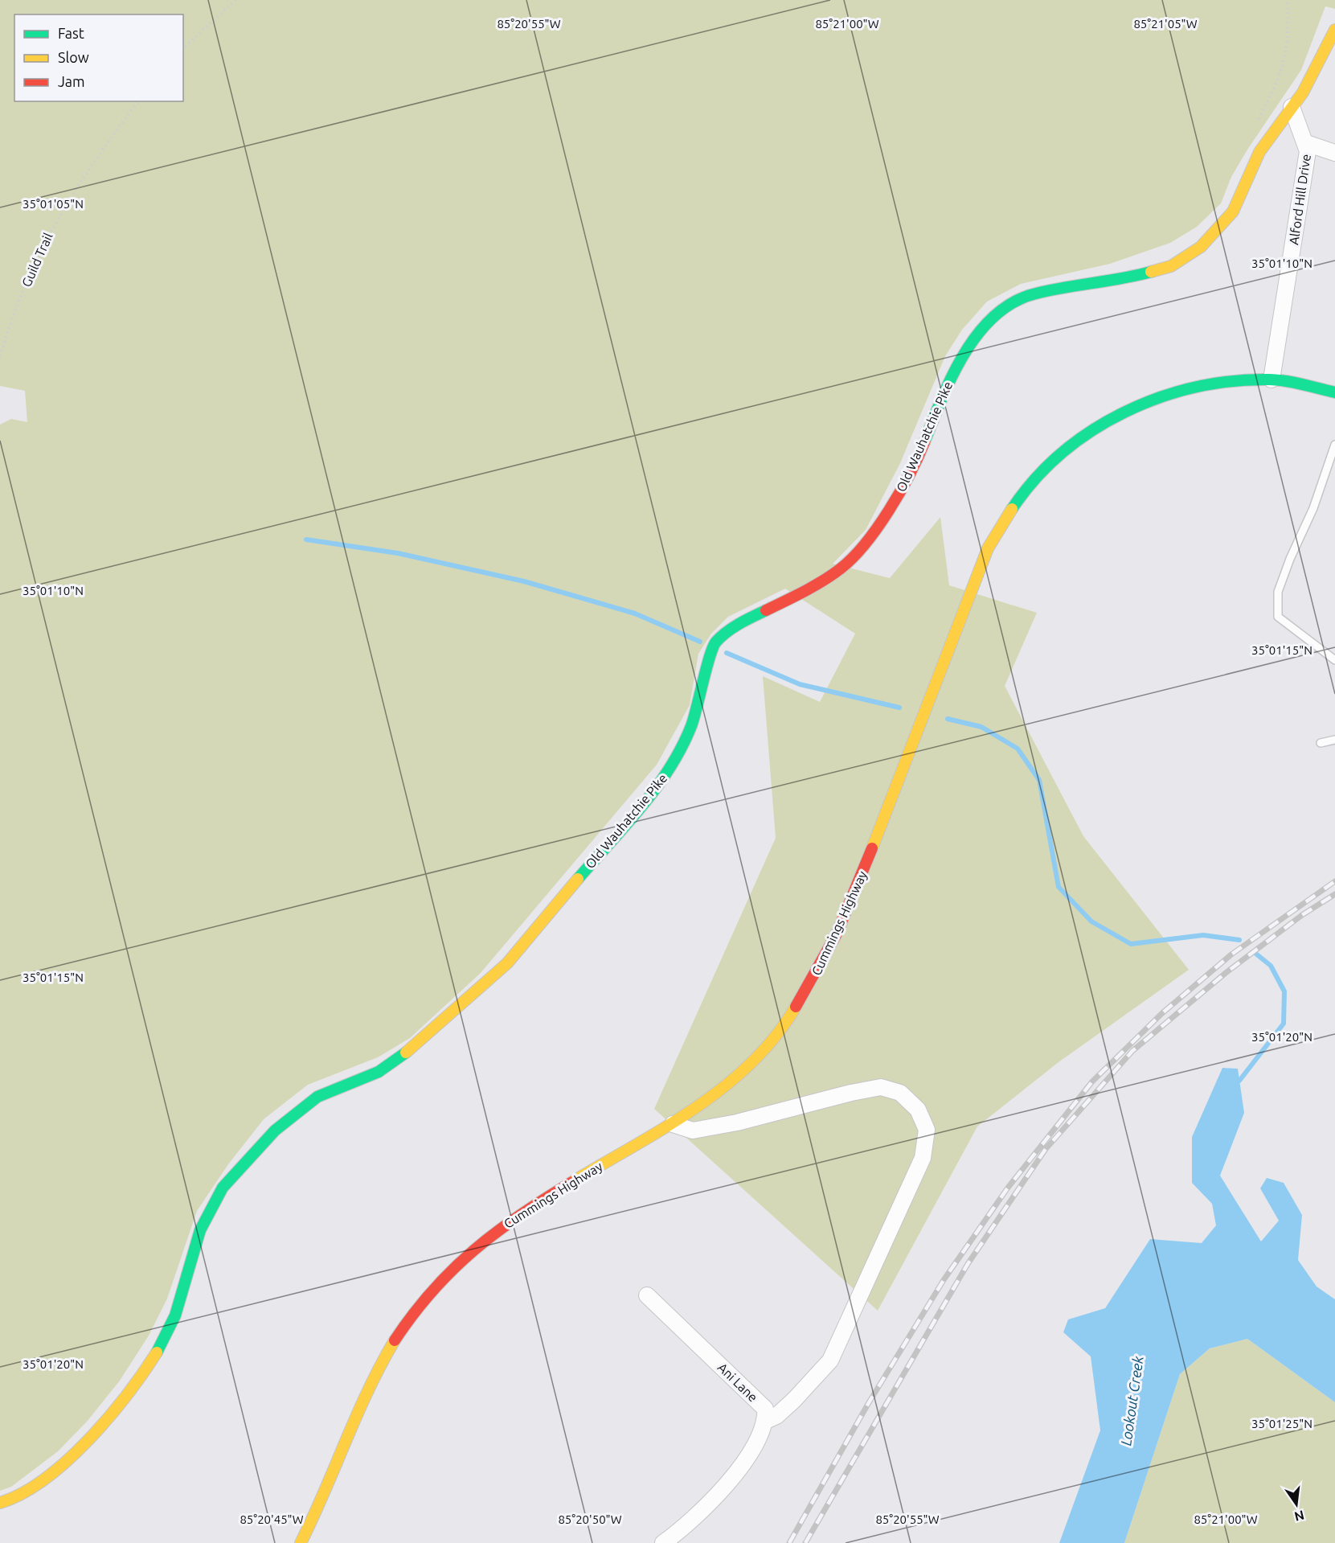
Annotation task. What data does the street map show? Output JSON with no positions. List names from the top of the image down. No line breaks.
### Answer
{"streets":{"main road":["Old Wauhatchie Pike","Cummings Highway"],"street":["Alford Hill Drive","Ani Lane"],"path":["Guild Trail"]},"crossings":[["Alford Hill Drive","Old Wauhatchie Pike"],["Alford Hill Drive","Cummings Highway"]],"water":["Lookout Creek"],"legend":["Fast","Slow","Jam"],"north":"bottom","coordinates":["85°20'55\"W","85°21'00\"W","85°21'05\"W","35°01'05\"N","35°01'10\"N","35°01'15\"N","35°01'20\"N","35°01'25\"N","85°20'45\"W","85°20'50\"W"]}
